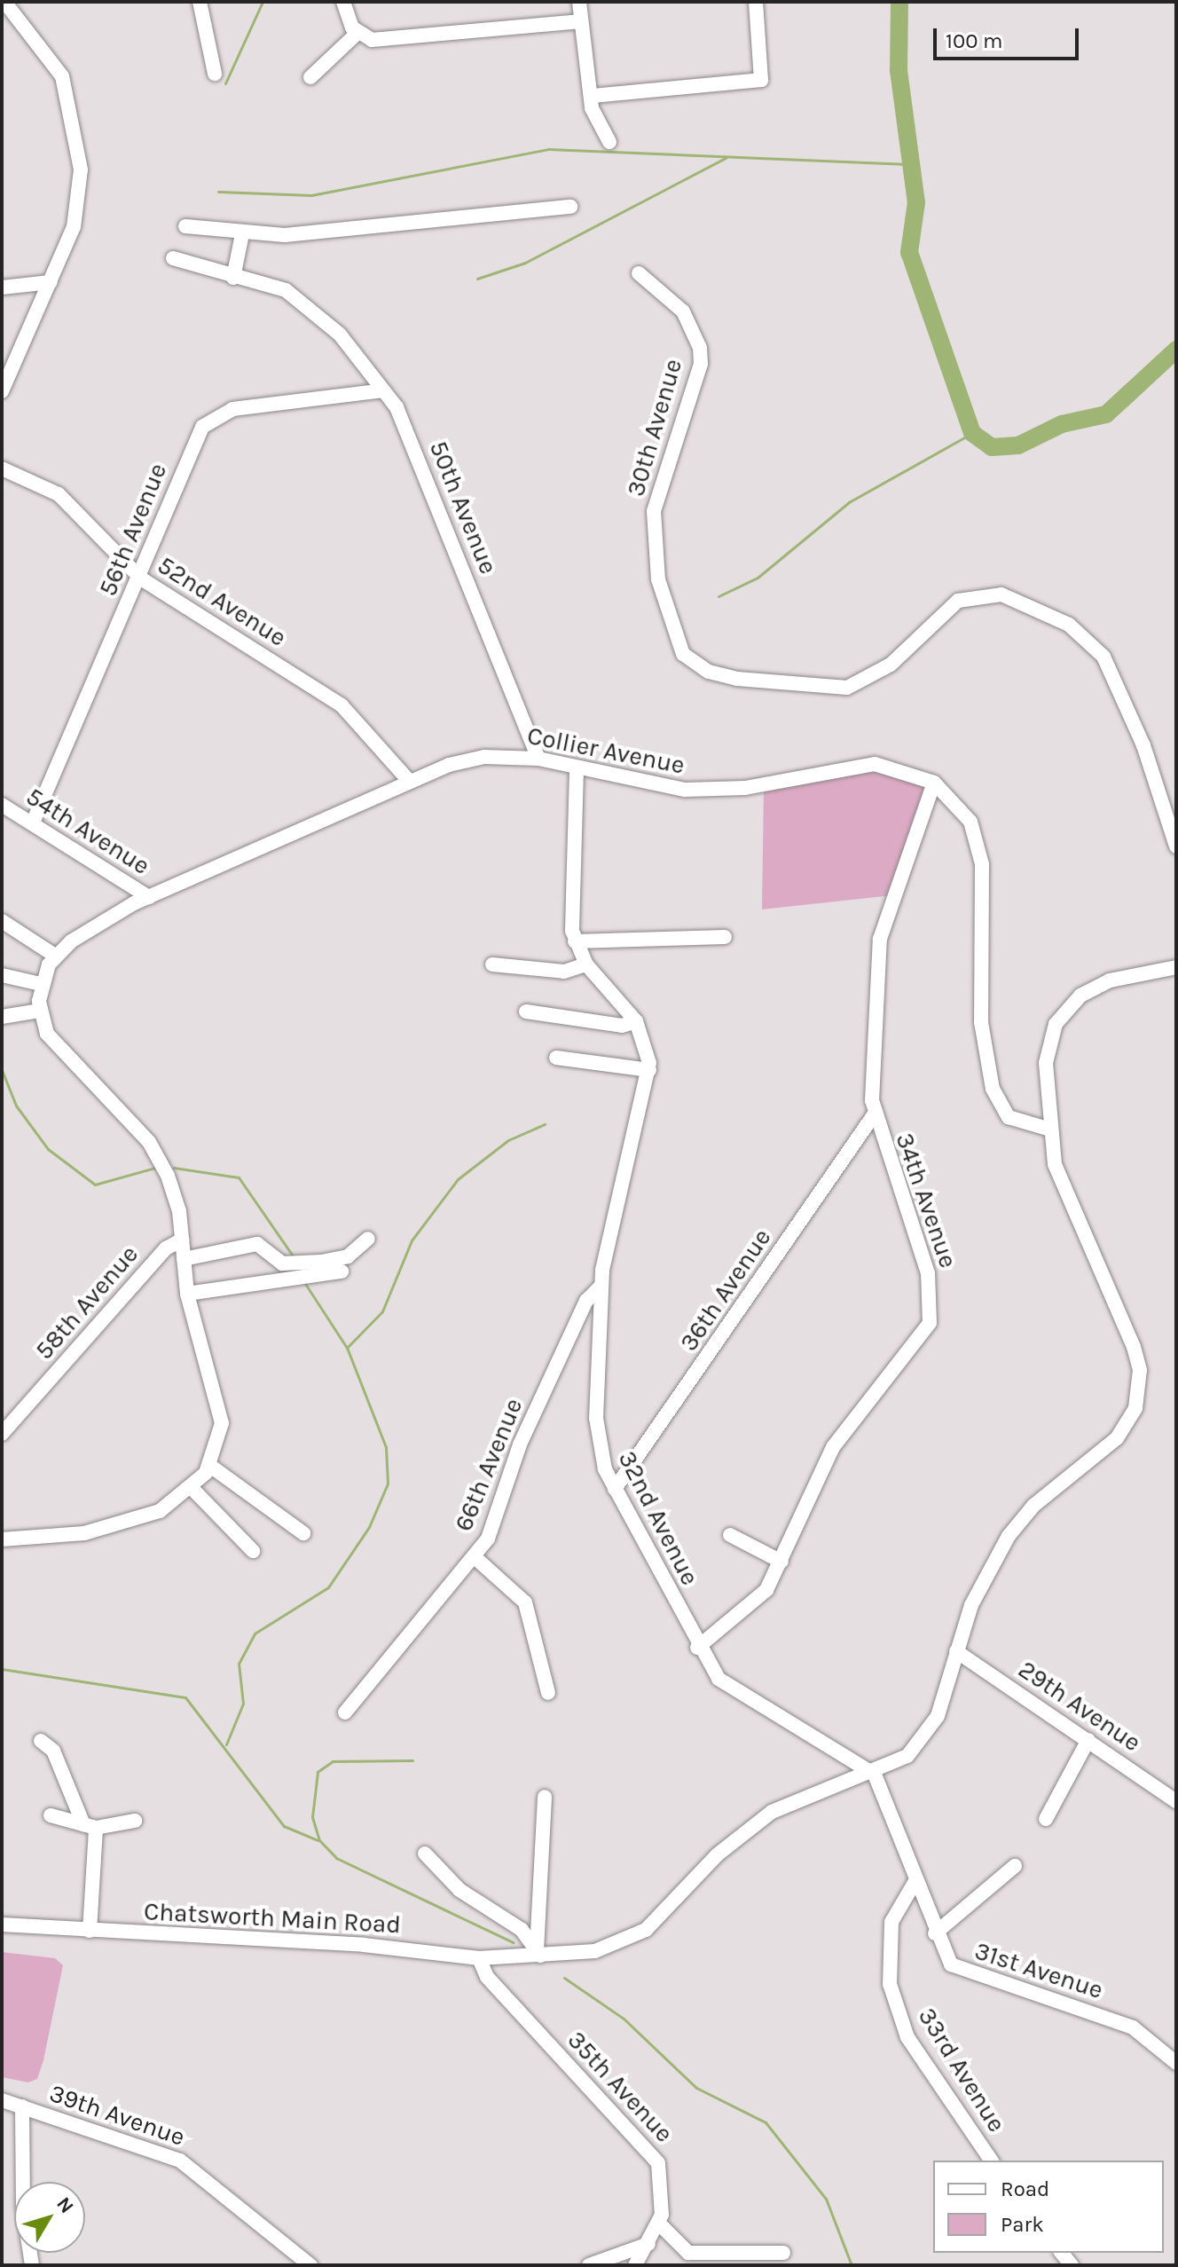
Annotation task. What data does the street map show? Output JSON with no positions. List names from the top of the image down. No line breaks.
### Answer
{"streets":{"street":["30th Avenue","50th Avenue","56th Avenue","52nd Avenue","Collier Avenue","54th Avenue","34th Avenue","36th Avenue","58th Avenue","66th Avenue","32nd Avenue","29th Avenue","Chatsworth Main Road","31st Avenue","33rd Avenue","35th Avenue","39th Avenue"]},"crossings":[["50th Avenue","56th Avenue"],["50th Avenue","Collier Avenue"],["56th Avenue","52nd Avenue"],["56th Avenue","54th Avenue"],["52nd Avenue","Collier Avenue"],["Collier Avenue","54th Avenue"],["Collier Avenue","34th Avenue"],["Collier Avenue","58th Avenue"],["Collier Avenue","32nd Avenue"],["Collier Avenue","Chatsworth Main Road"],["34th Avenue","36th Avenue"],["34th Avenue","32nd Avenue"],["36th Avenue","32nd Avenue"],["66th Avenue","32nd Avenue"],["32nd Avenue","Chatsworth Main Road"],["32nd Avenue","31st Avenue"],["29th Avenue","Chatsworth Main Road"],["Chatsworth Main Road","31st Avenue"],["Chatsworth Main Road","35th Avenue"],["31st Avenue","33rd Avenue"]],"legend":["Road","Park"],"scale_bar":"100 m","north":"top right"}
